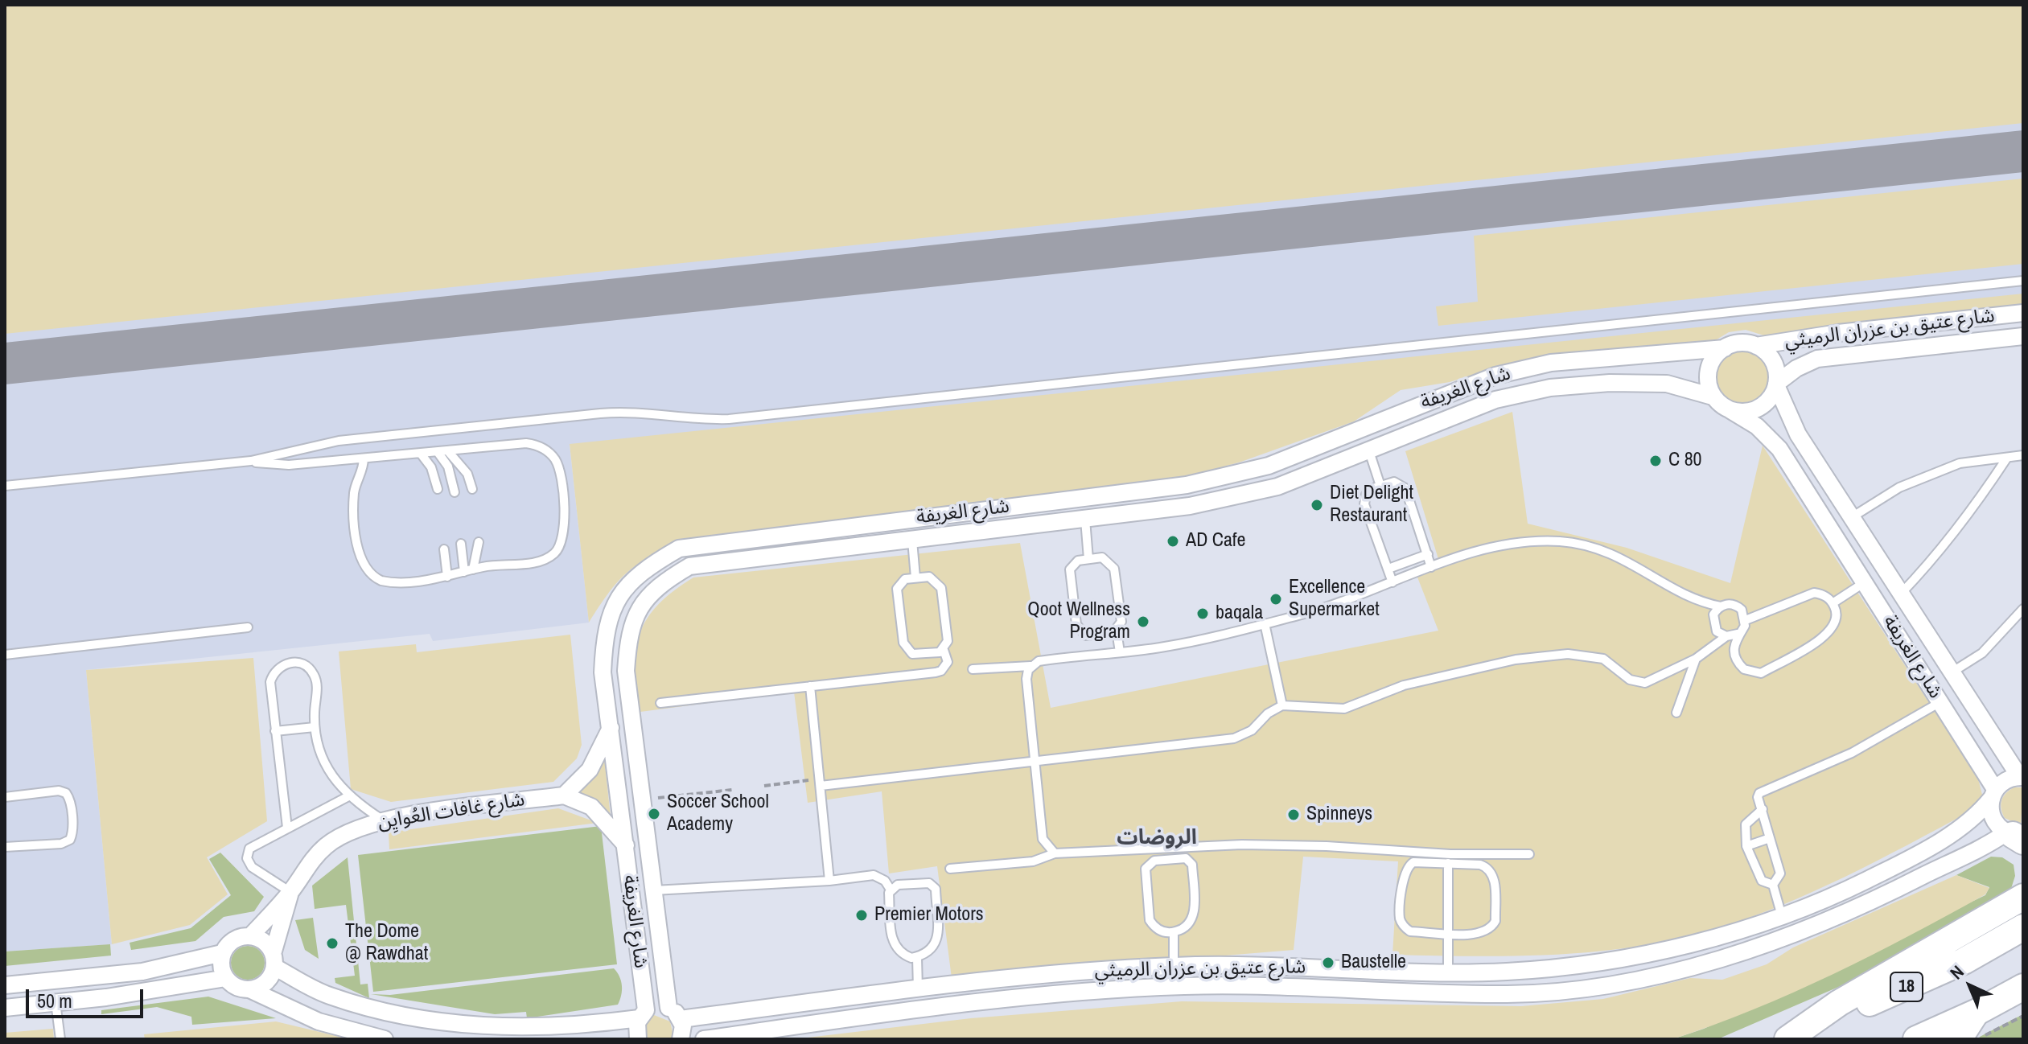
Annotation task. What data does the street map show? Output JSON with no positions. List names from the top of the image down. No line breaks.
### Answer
{"streets":{"main road":["18"],"street":["شارع عتيق بن عزران الرميثي","شارع الغريفة","شارع غافات العُوايِن"]},"crossings":[["شارع عتيق بن عزران الرميثي","شارع الغريفة"]],"districts":["الروضات"],"places":["C 80","Diet Delight Restaurant","AD Cafe","Excellence Supermarket","baqala","Qoot Wellness Program","Soccer School Academy","Spinneys","Premier Motors","The Dome @ Rawdhat","Baustelle"],"scale_bar":"50 m","north":"top left"}
